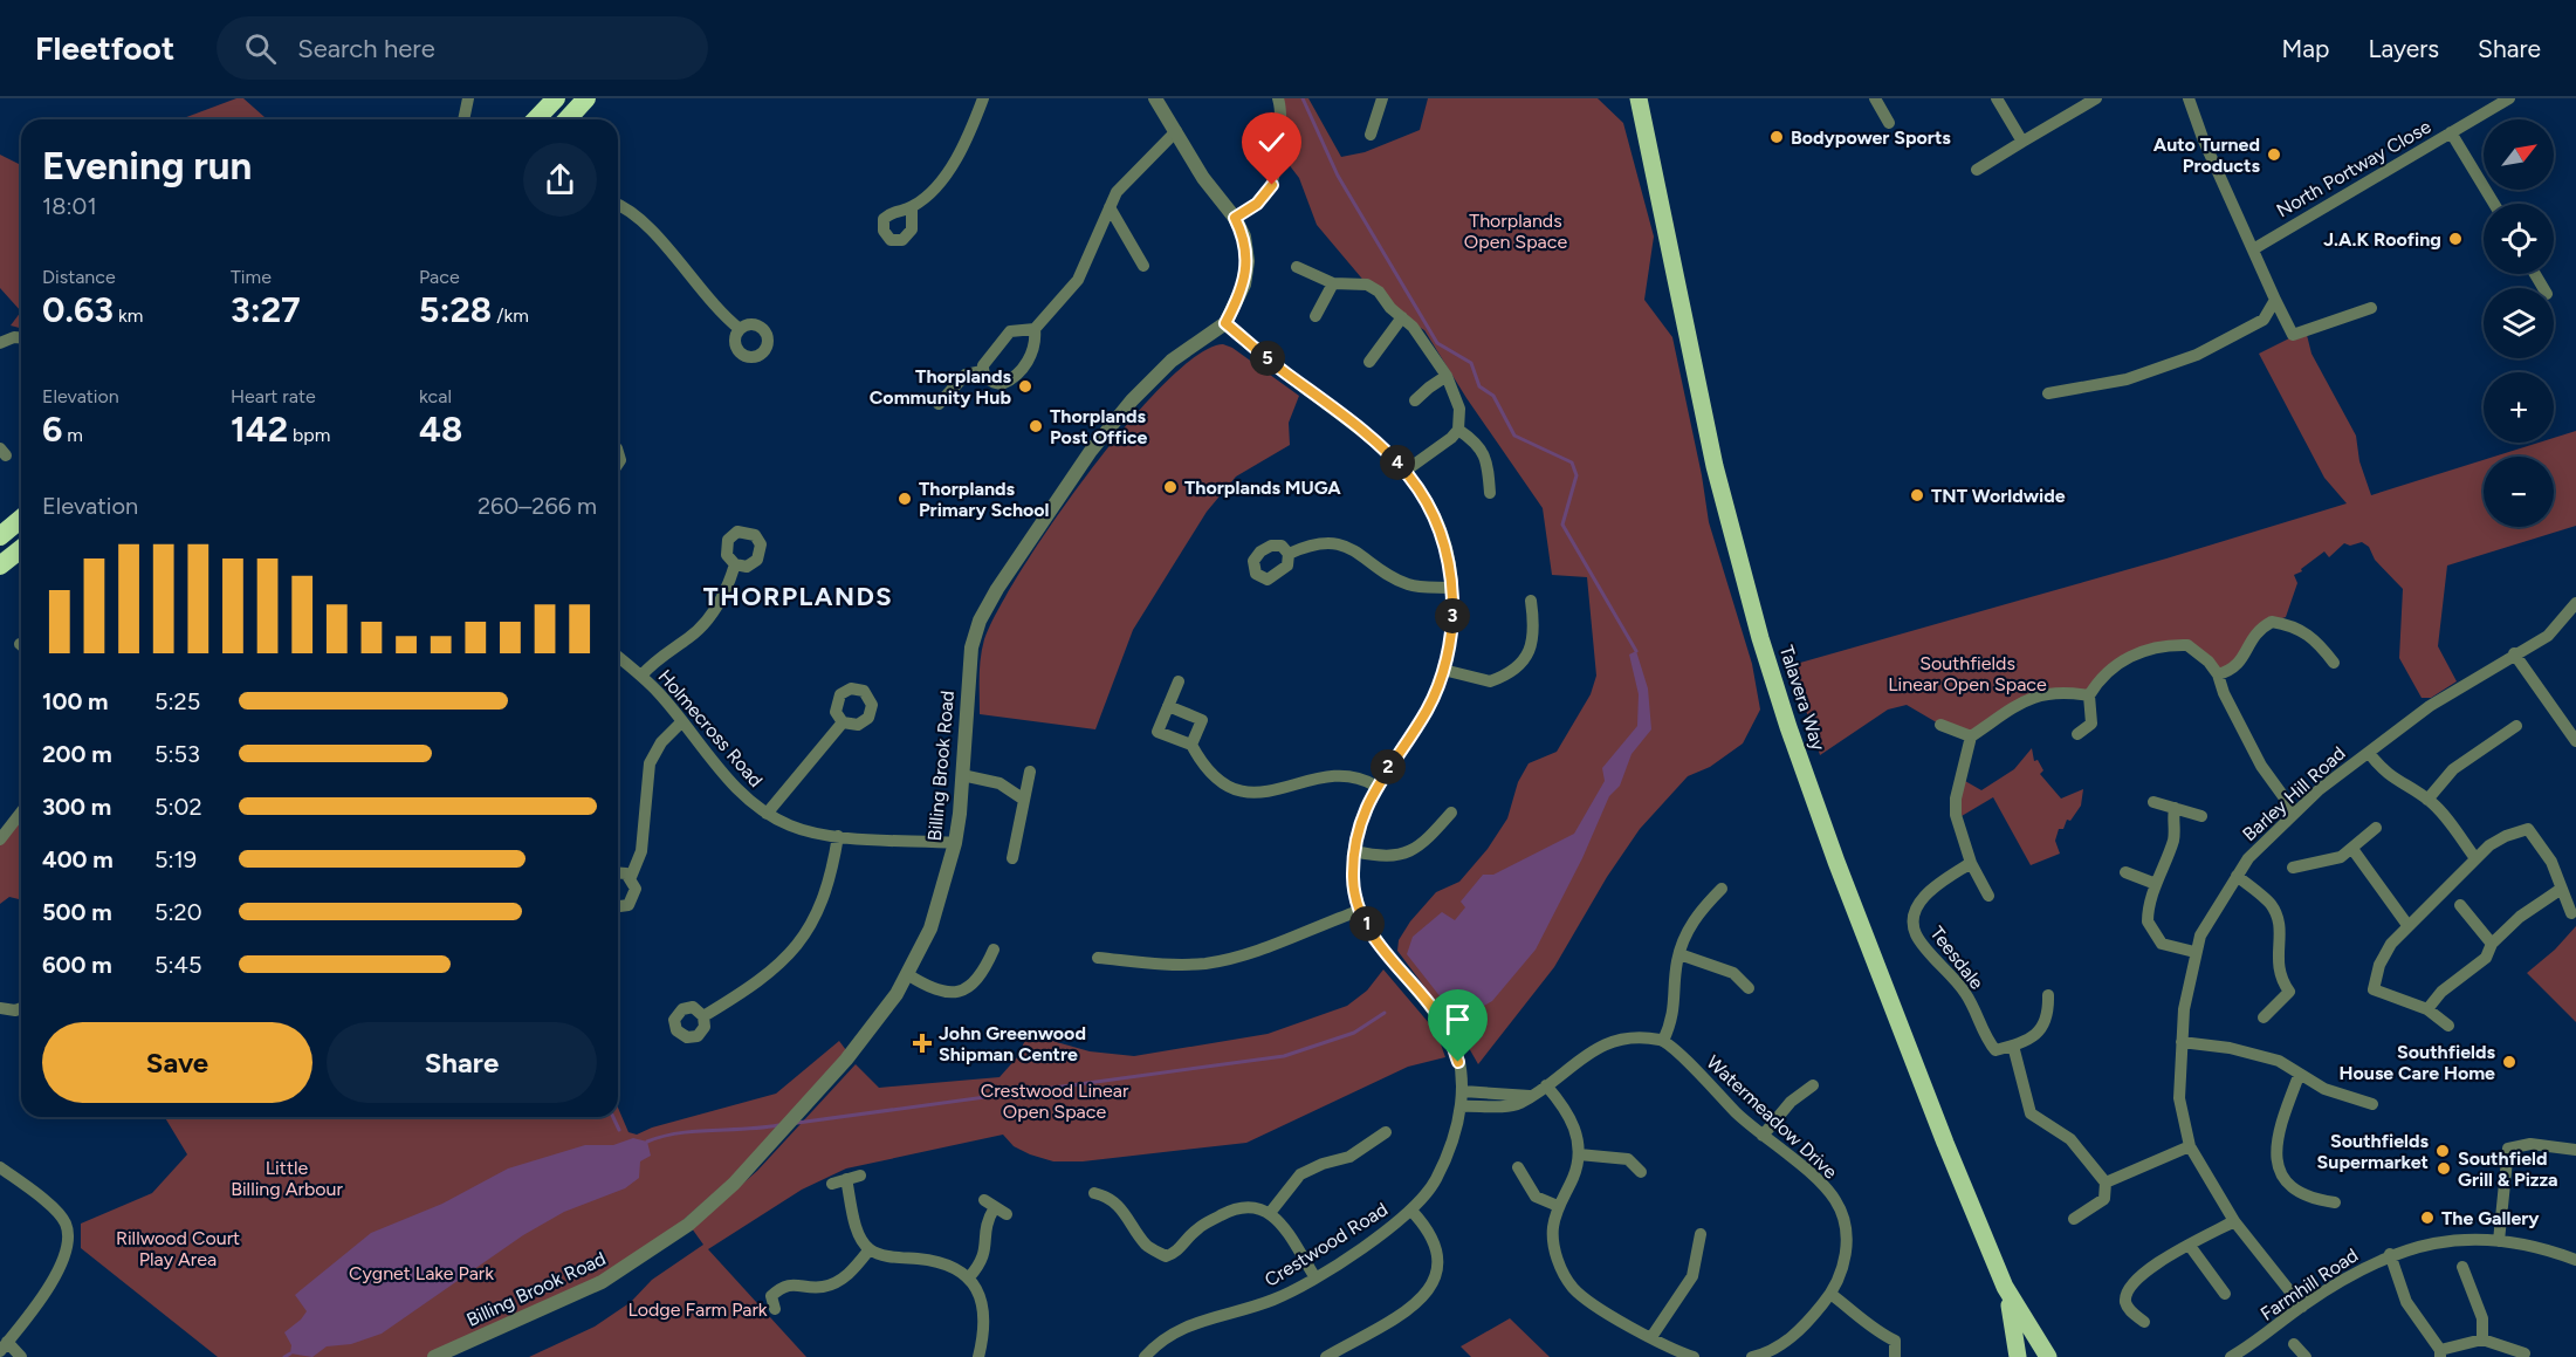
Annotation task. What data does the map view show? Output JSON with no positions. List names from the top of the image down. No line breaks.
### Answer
{"streets":{"main road":["Talavera Way"],"street":["North Portway Close","Holmecross Road","Billing Brook Road","Barley Hill Road","Teesdale","Watermeadow Drive","Crestwood Road","Farmhill Road"]},"crossings":[["Holmecross Road","Billing Brook Road"],["Billing Brook Road","Crestwood Road"],["Barley Hill Road","Farmhill Road"]],"districts":["THORPLANDS"],"parks":["Thorplands Open Space","Southfields Linear Open Space","Crestwood Linear Open Space","Little Billing Arbour","Rillwood Court Play Area","Cygnet Lake Park","Lodge Farm Park"],"places":{"other":["Bodypower Sports","Auto Turned Products","J.A.K Roofing","Thorplands Community Hub","Thorplands Post Office","Thorplands MUGA","TNT Worldwide","Thorplands Primary School","Southfields House Care Home","Southfields Supermarket","Southfield Grill & Pizza","The Gallery"],"health":["John Greenwood Shipman Centre"]},"north":"top right","page":{"header":"Fleetfoot","search":"Search here","nav":["Map","Layers","Share"],"map_buttons":["+","−"],"heading":["Evening run","18:01"],"stats":[["Distance","0.63 km"],["Time","3:27"],["Pace","5:28 /km"],["Elevation","6 m"],["Heart rate","142 bpm"],["kcal","48"]],"pins":["5","4","3","2","1"],"chart":["Elevation","260–266 m"],"list":[{"name":"100 m","note":"5:25"},{"name":"200 m","note":"5:53"},{"name":"300 m","note":"5:02"},{"name":"400 m","note":"5:19"},{"name":"500 m","note":"5:20"},{"name":"600 m","note":"5:45"}],"buttons":["Save","Share"]}}
